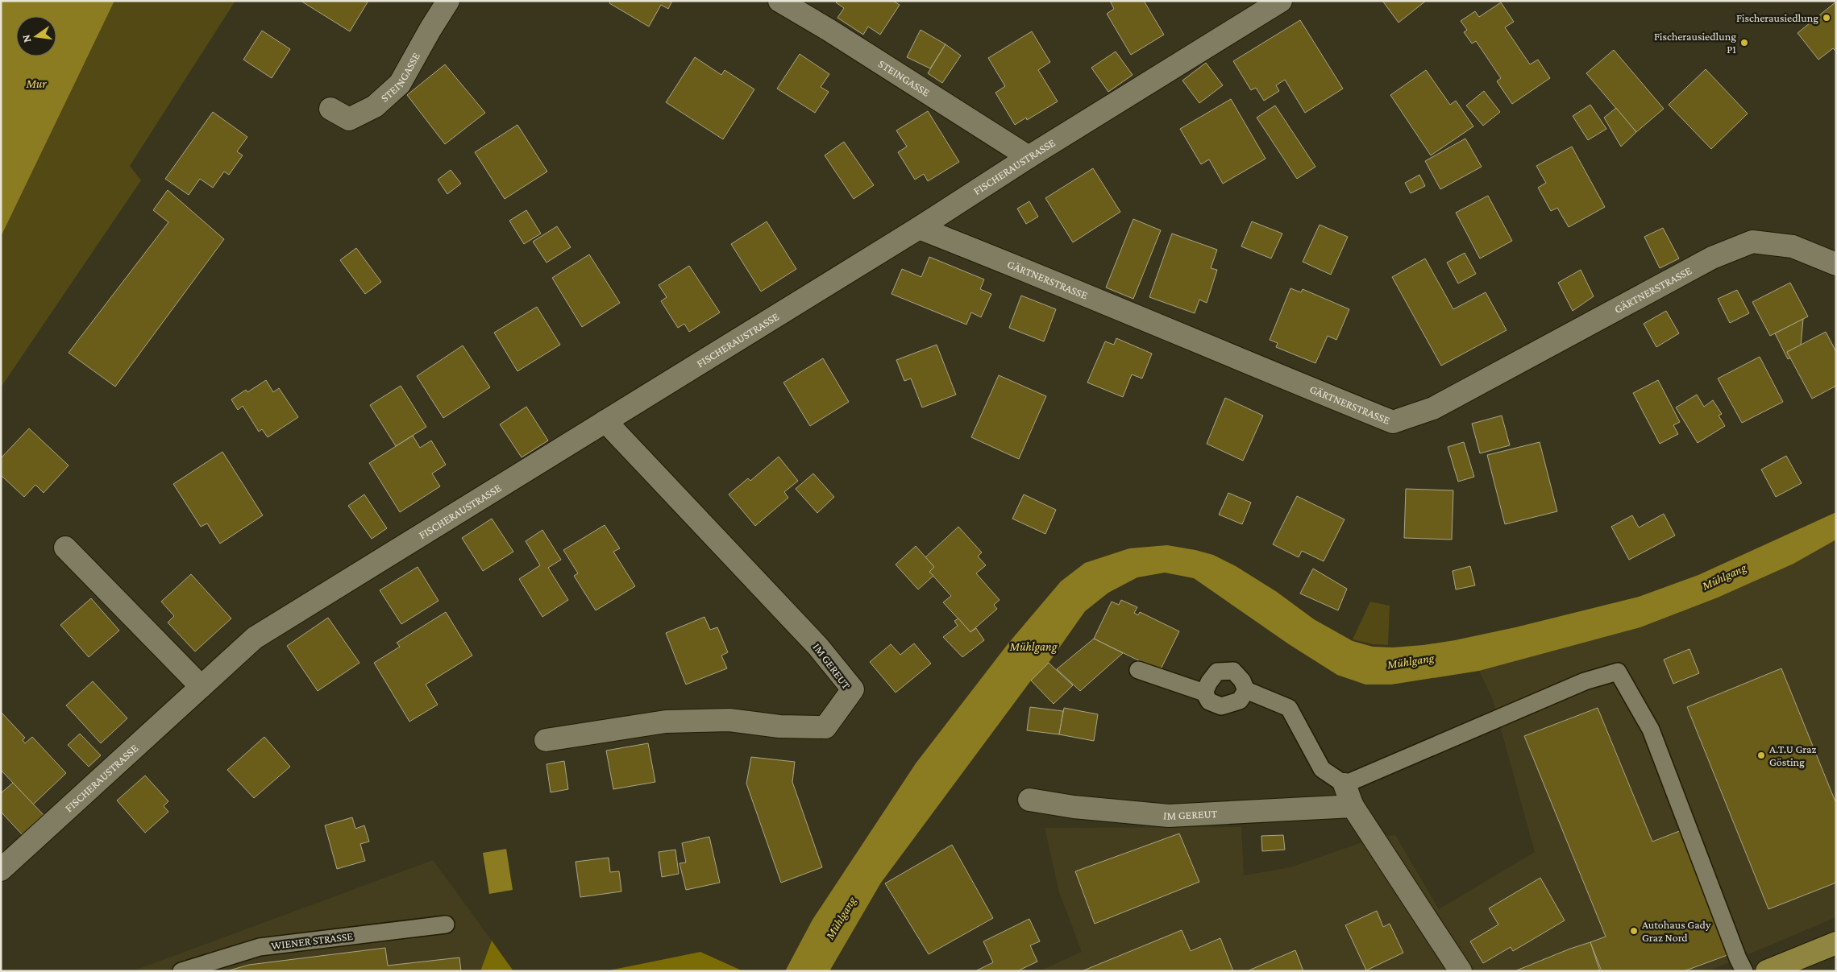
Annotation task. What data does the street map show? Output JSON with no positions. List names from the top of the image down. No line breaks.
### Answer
{"streets":{"street":["STEINGASSE","FISCHERAUSTRASSE","GÄRTNERSTRASSE","IM GEREUT"],"lane":["WIENER STRASSE"]},"crossings":[["STEINGASSE","FISCHERAUSTRASSE"],["FISCHERAUSTRASSE","GÄRTNERSTRASSE"],["FISCHERAUSTRASSE","IM GEREUT"]],"water":["Mur","Mühlgang"],"places":["Fischerausiedlung","Fischerausiedlung P1","A.T.U Graz Gösting","Autohaus Gady Graz Nord"],"north":"left"}
